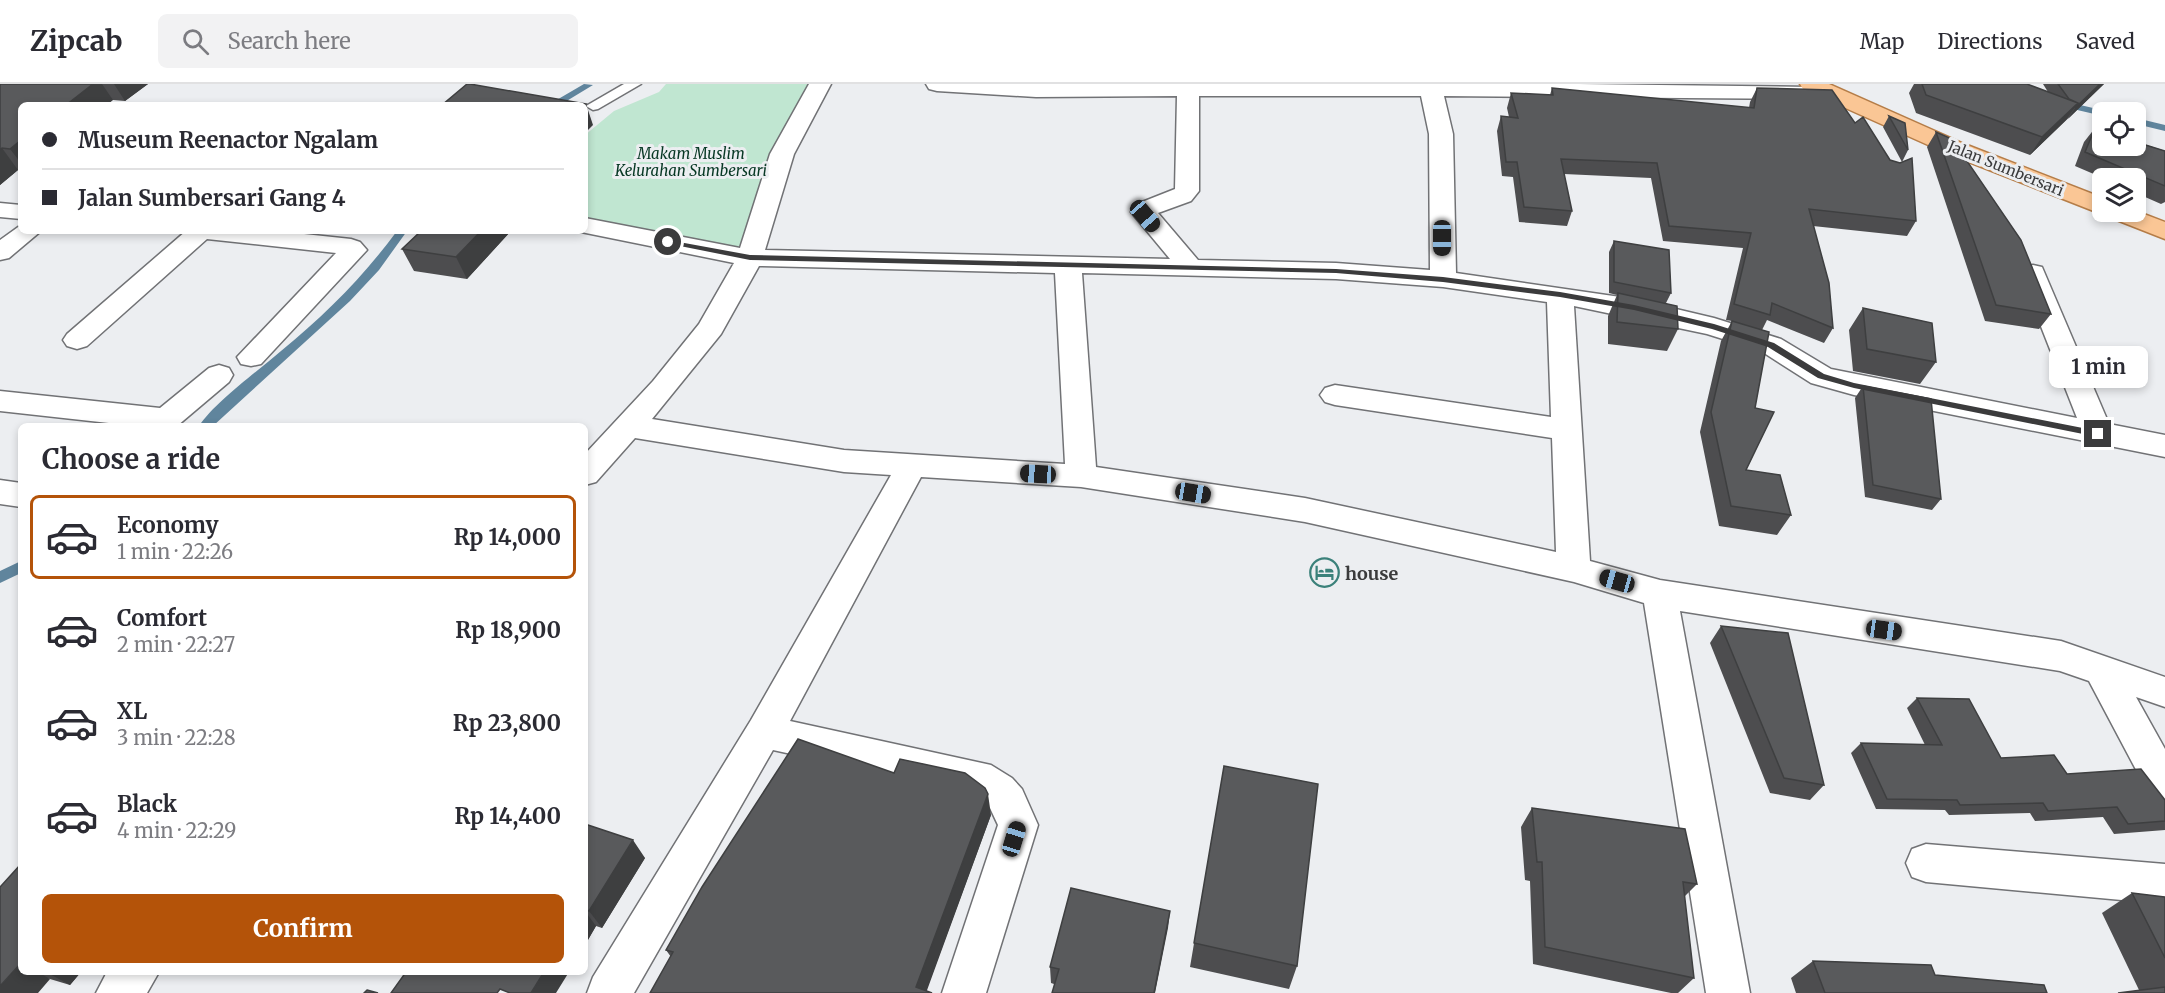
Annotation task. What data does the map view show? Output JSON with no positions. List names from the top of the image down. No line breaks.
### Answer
{"streets":{"main road":["Jalan Sumbersari"]},"parks":["Makam Muslim Kelurahan Sumbersari"],"places":{"hotel":["house"]},"page":{"header":"Zipcab","search":"Search here","nav":["Map","Directions","Saved"],"banner":["Museum Reenactor Ngalam","Jalan Sumbersari Gang 4"],"bubble":"1 min","heading":"Choose a ride","list":[{"name":"Economy","note":"1 min · 22:26","value":"Rp 14,000"},{"name":"Comfort","note":"2 min · 22:27","value":"Rp 18,900"},{"name":"XL","note":"3 min · 22:28","value":"Rp 23,800"},{"name":"Black","note":"4 min · 22:29","value":"Rp 14,400"}],"buttons":"Confirm"}}
